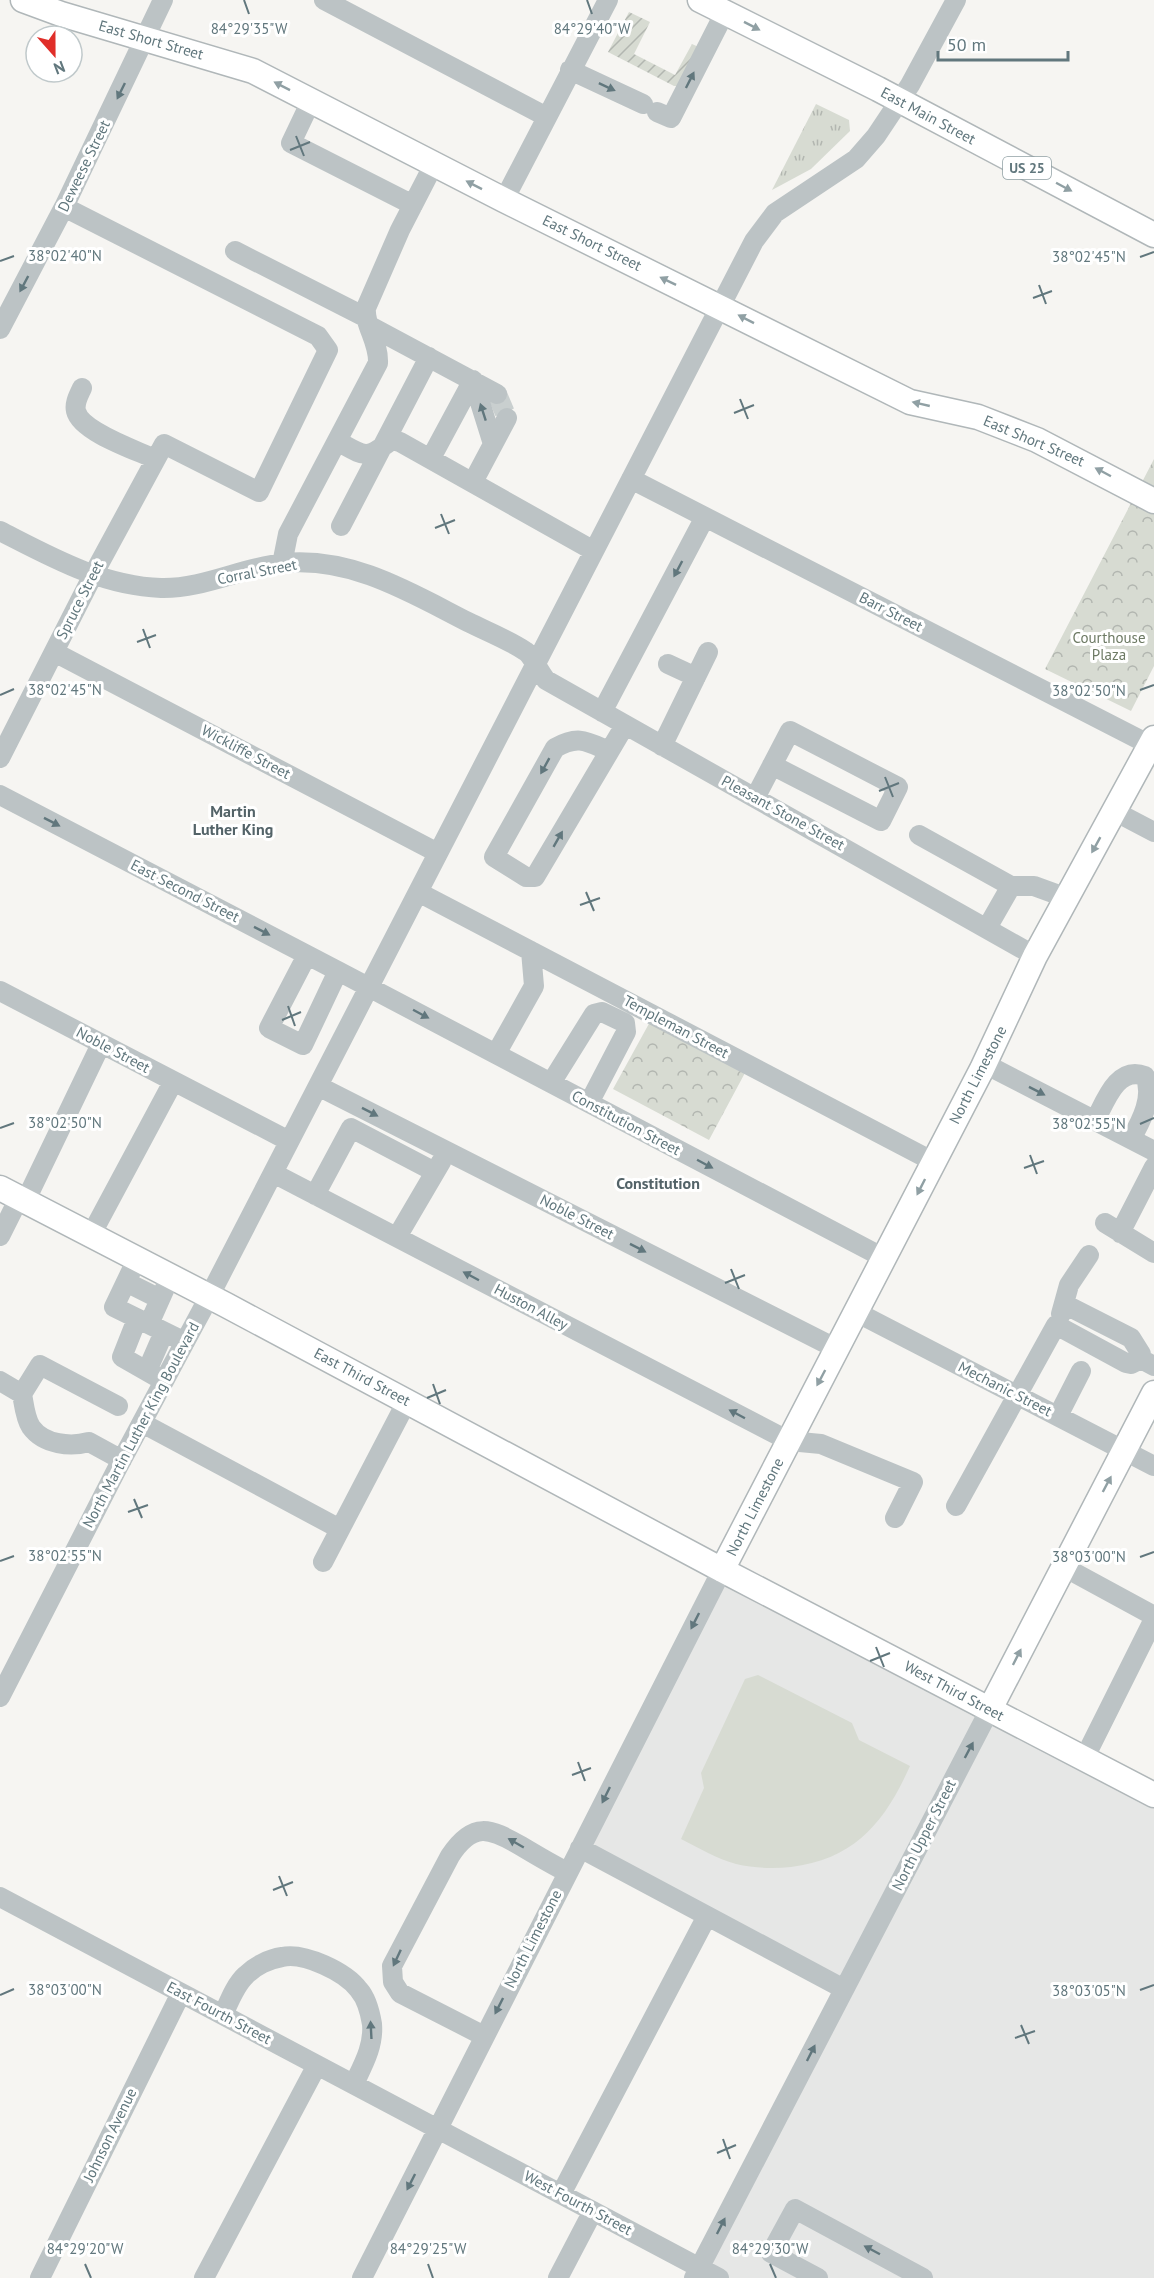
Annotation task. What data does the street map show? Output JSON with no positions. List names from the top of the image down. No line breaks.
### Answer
{"streets":{"main road":["East Short Street","East Main Street","US 25","North Limestone","East Third Street","West Third Street","North Upper Street"],"street":["Deweese Street","Corral Street","Spruce Street","Barr Street","Wickliffe Street","Pleasant Stone Street","East Second Street","Templeman Street","Noble Street","Constitution Street","Huston Alley","Mechanic Street","North Martin Luther King Boulevard","East Fourth Street","Johnson Avenue","West Fourth Street"]},"crossings":[["East Short Street","Deweese Street"],["East Short Street","North Martin Luther King Boulevard"],["East Main Street","North Martin Luther King Boulevard"],["Corral Street","Spruce Street"],["Corral Street","Pleasant Stone Street"],["Corral Street","North Martin Luther King Boulevard"],["Spruce Street","Wickliffe Street"],["Barr Street","North Limestone"],["Barr Street","North Martin Luther King Boulevard"],["Wickliffe Street","North Martin Luther King Boulevard"],["Pleasant Stone Street","North Limestone"],["Pleasant Stone Street","North Martin Luther King Boulevard"],["East Second Street","Noble Street"],["East Second Street","Constitution Street"],["East Second Street","North Martin Luther King Boulevard"],["Templeman Street","North Limestone"],["Templeman Street","North Martin Luther King Boulevard"],["Noble Street","North Limestone"],["Noble Street","North Martin Luther King Boulevard"],["North Limestone","Constitution Street"],["North Limestone","Huston Alley"],["North Limestone","East Third Street"],["North Limestone","Mechanic Street"],["North Limestone","West Third Street"],["North Limestone","East Fourth Street"],["North Limestone","West Fourth Street"],["Constitution Street","North Martin Luther King Boulevard"],["Huston Alley","North Martin Luther King Boulevard"],["East Third Street","North Martin Luther King Boulevard"],["East Third Street","West Third Street"],["Mechanic Street","North Upper Street"],["West Third Street","North Upper Street"],["North Upper Street","West Fourth Street"],["East Fourth Street","Johnson Avenue"],["East Fourth Street","West Fourth Street"]],"one_way":["East Short Street","East Main Street","Deweese Street","East Second Street","Noble Street","North Limestone","Constitution Street","Huston Alley","North Upper Street"],"districts":["Martin Luther King","Constitution"],"parks":["Courthouse Plaza"],"scale_bar":"50 m","north":"bottom","coordinates":["84°29'35\"W","84°29'40\"W","38°02'40\"N","38°02'45\"N","38°02'50\"N","38°02'55\"N","38°03'00\"N","38°03'05\"N","84°29'20\"W","84°29'25\"W","84°29'30\"W"]}
